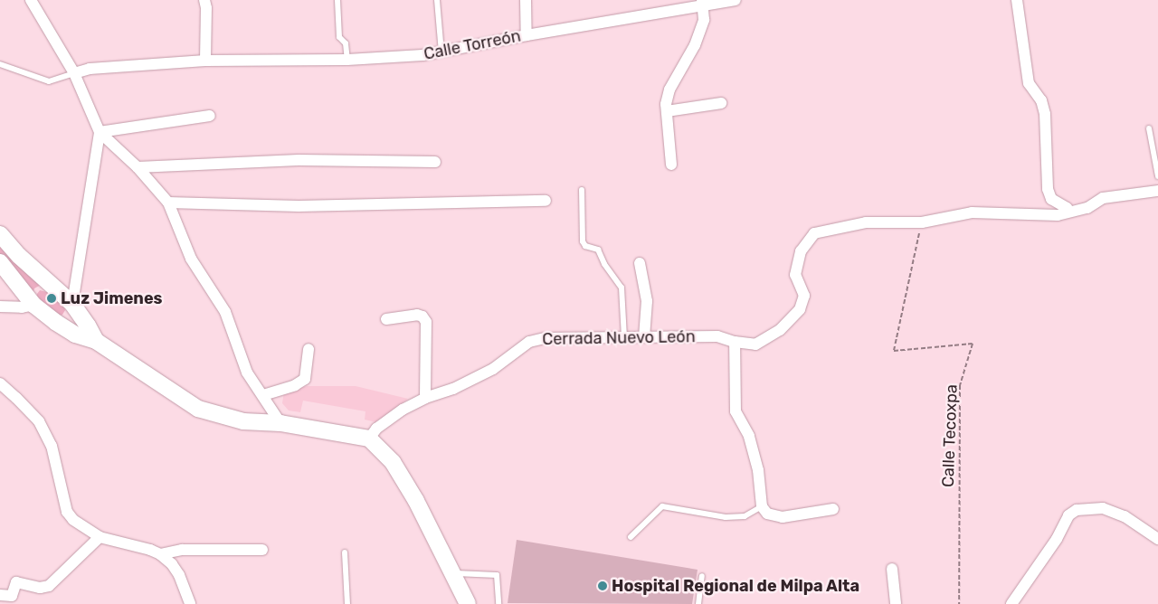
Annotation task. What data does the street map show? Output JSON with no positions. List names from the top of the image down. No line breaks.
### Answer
{"streets":{"street":["Calle Torreón","Cerrada Nuevo León"],"path":["Calle Tecoxpa"]},"crossings":[["Cerrada Nuevo León","Calle Tecoxpa"]],"places":["Luz Jimenes","Hospital Regional de Milpa Alta"]}
